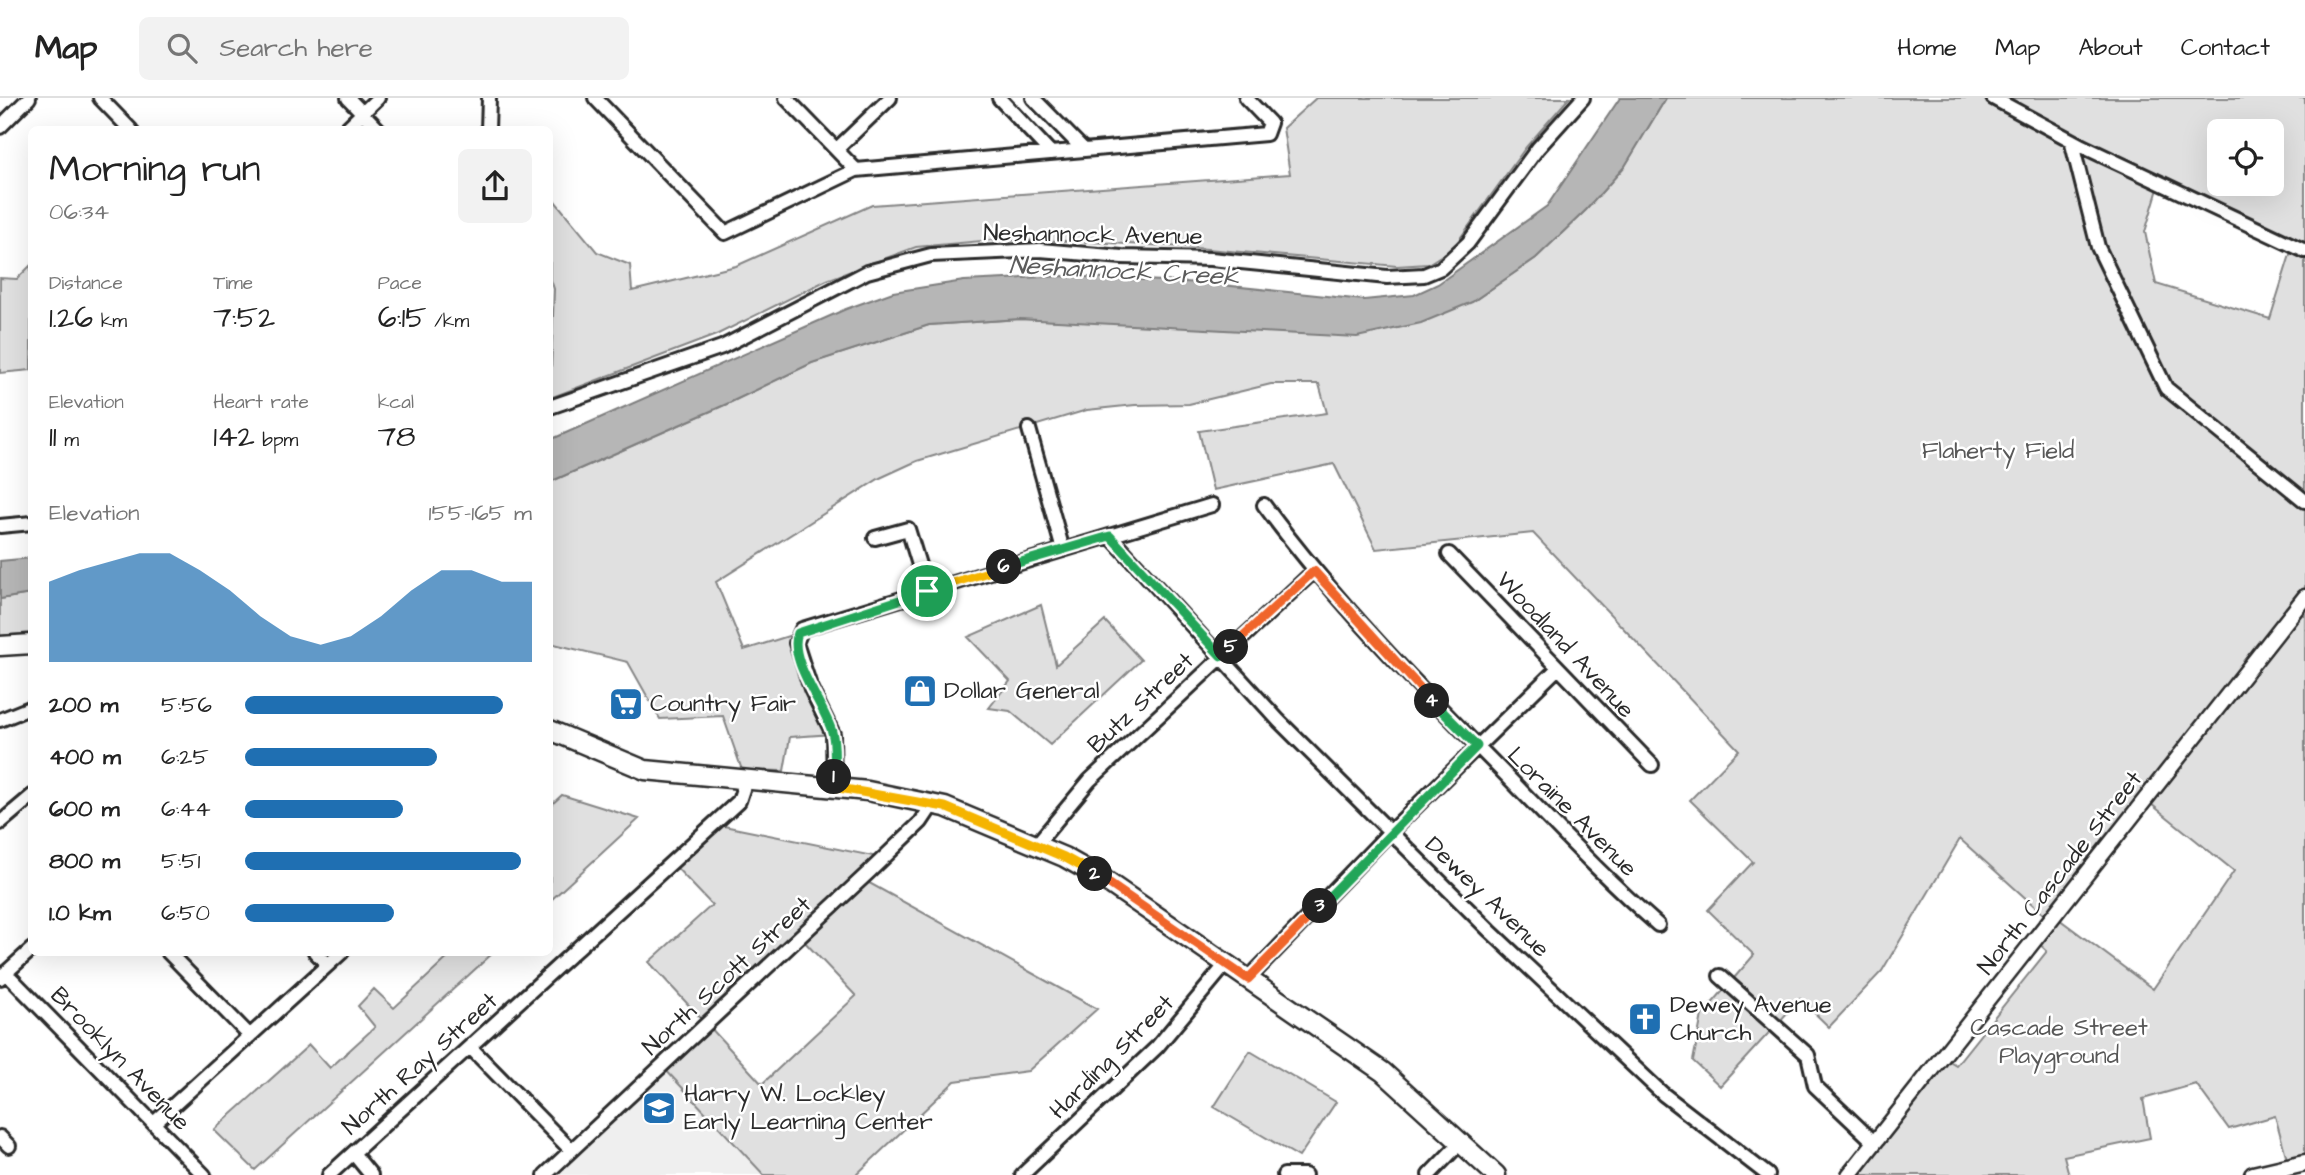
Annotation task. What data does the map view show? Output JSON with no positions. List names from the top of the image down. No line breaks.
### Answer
{"streets":{"street":["Neshannock Avenue","Woodland Avenue","Butz Street","Loraine Avenue","North Cascade Street","Dewey Avenue","North Scott Street","Harding Street","Brooklyn Avenue","North Ray Street"]},"crossings":[["Butz Street","Loraine Avenue"],["Butz Street","Dewey Avenue"]],"water":["Neshannock Creek"],"parks":["Flaherty Field","Cascade Street Playground"],"places":{"shop":["Dollar General"],"supermarket":["Country Fair"],"church":["Dewey Avenue Church"],"school or university":["Harry W. Lockley Early Learning Center"]},"page":{"header":"Map","search":"Search here","nav":["Home","Map","About","Contact"],"heading":["Morning run","06:34"],"stats":[["Distance","1.26 km"],["Time","7:52"],["Pace","6:15 /km"],["Elevation","11 m"],["Heart rate","142 bpm"],["kcal","78"]],"chart":["Elevation","155–165 m"],"pins":["6","5","4","1","2","3"],"list":[{"name":"200 m","note":"5:56"},{"name":"400 m","note":"6:25"},{"name":"600 m","note":"6:44"},{"name":"800 m","note":"5:51"},{"name":"1.0 km","note":"6:50"}]}}
